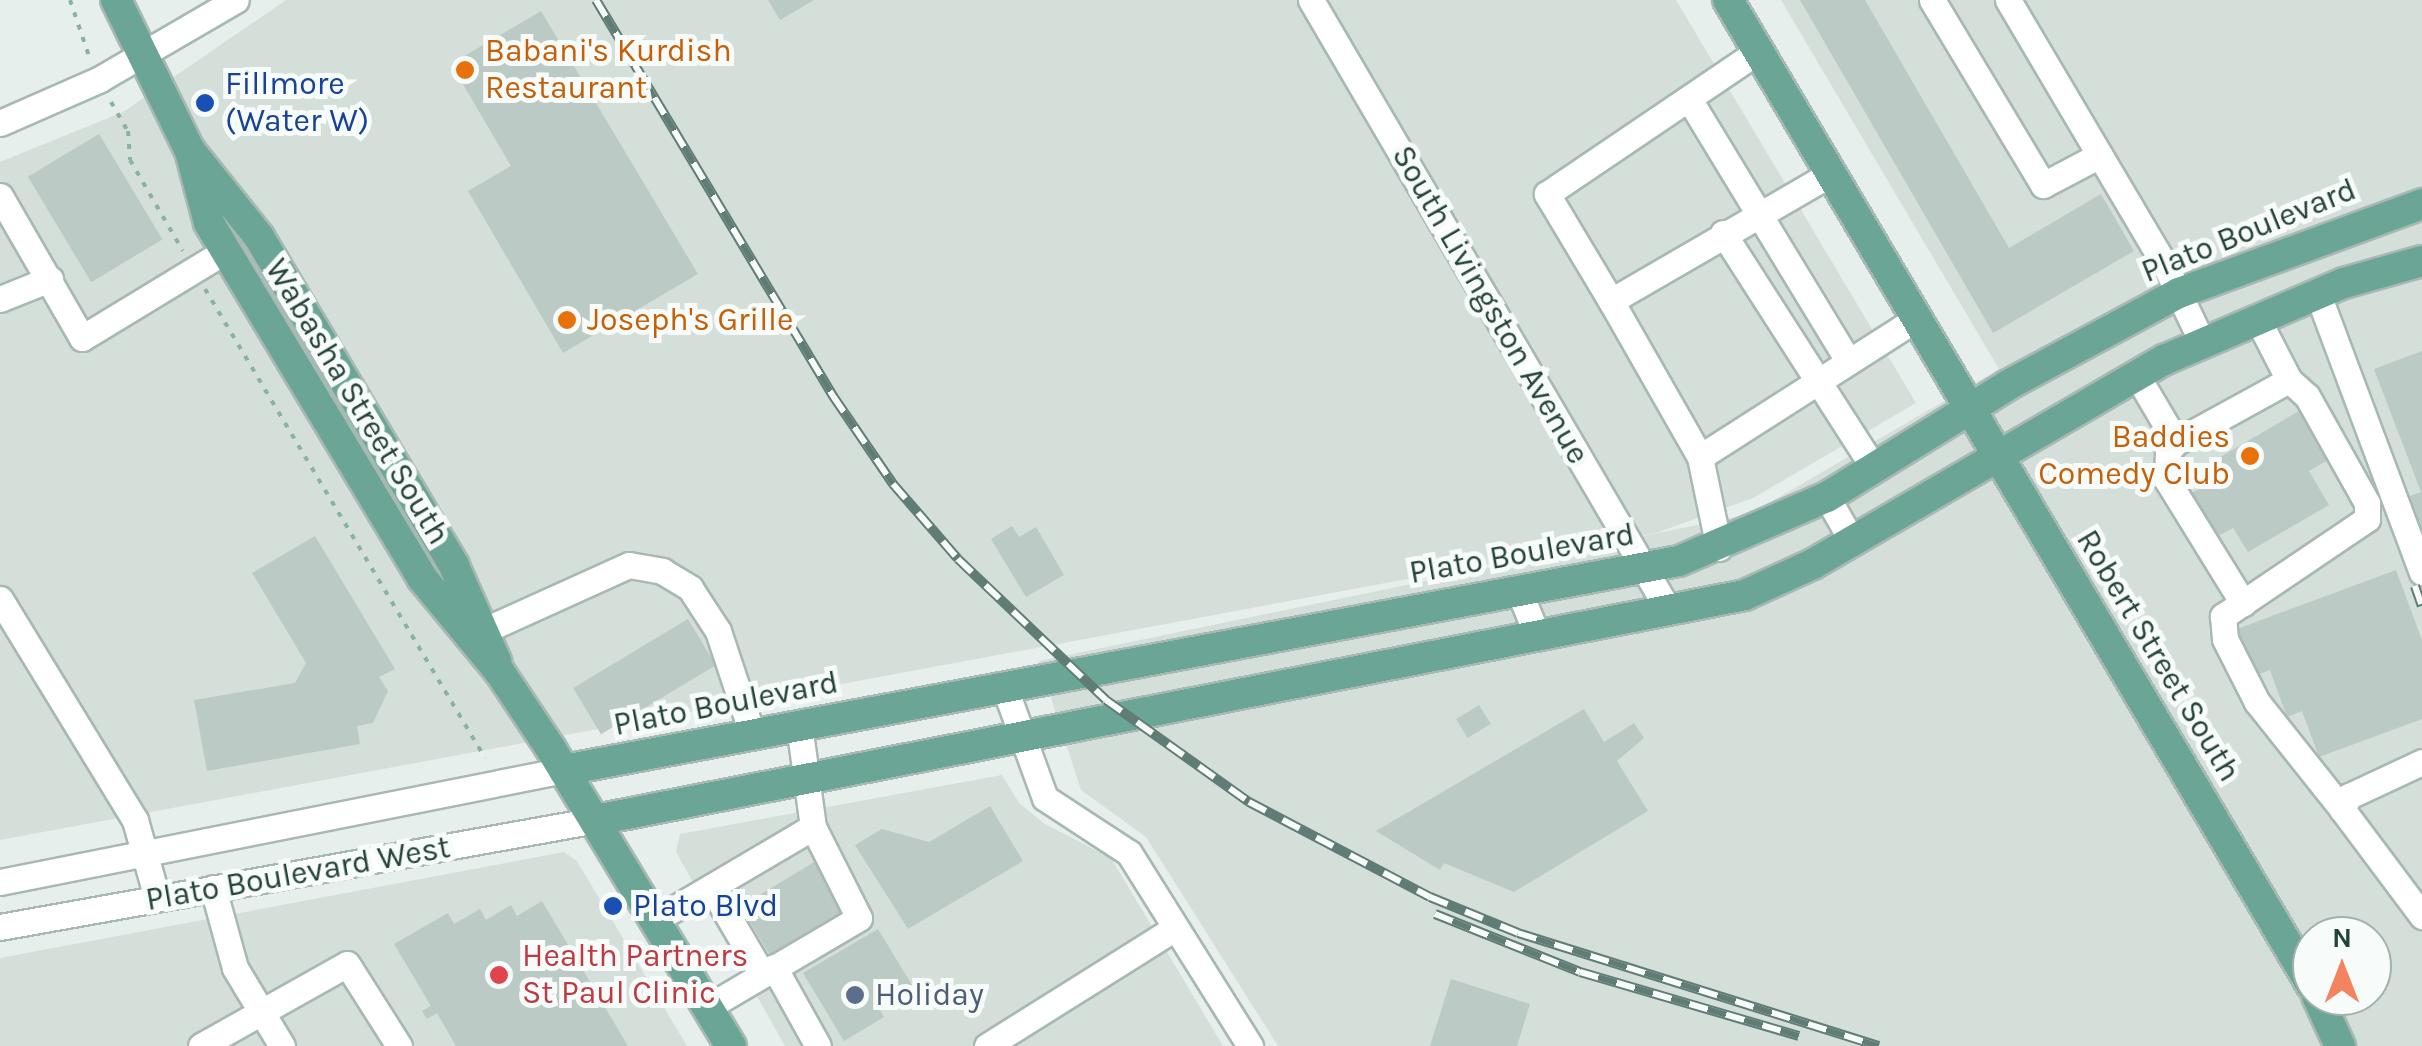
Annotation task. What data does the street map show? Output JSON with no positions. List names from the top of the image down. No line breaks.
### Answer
{"streets":{"main road":["Plato Boulevard","Wabasha Street South","Robert Street South"],"street":["South Livingston Avenue","Plato Boulevard West"]},"crossings":[["Plato Boulevard","South Livingston Avenue"],["Plato Boulevard","Wabasha Street South"],["Plato Boulevard","Robert Street South"],["Plato Boulevard","Plato Boulevard West"],["Wabasha Street South","Plato Boulevard West"]],"places":["Babani's Kurdish Restaurant","Fillmore (Water W)","Joseph's Grille","Baddies Comedy Club","Plato Blvd","Health Partners St Paul Clinic","Holiday"],"north":"top"}
